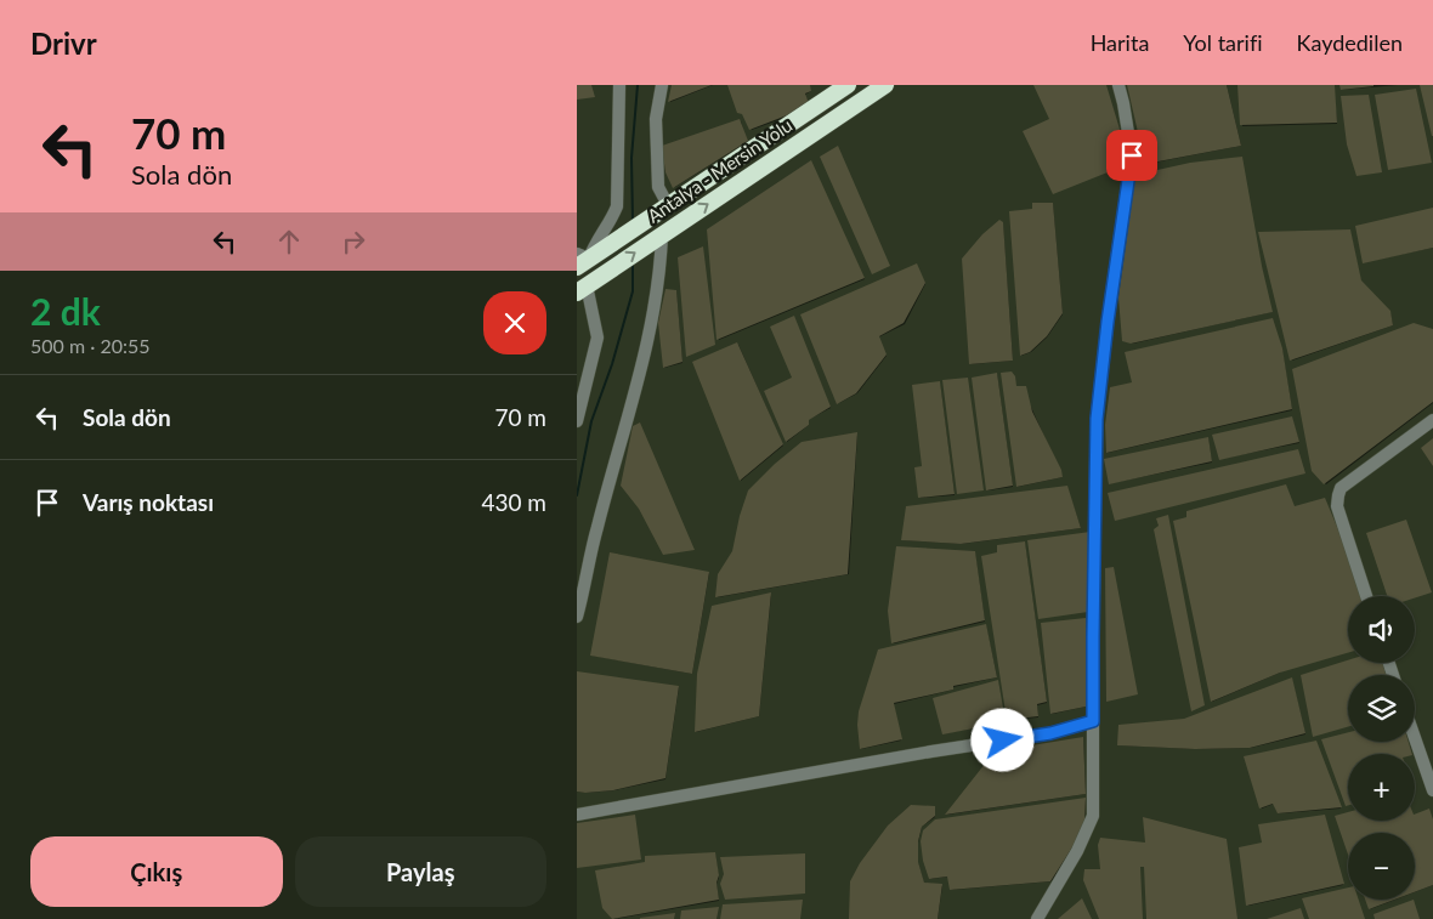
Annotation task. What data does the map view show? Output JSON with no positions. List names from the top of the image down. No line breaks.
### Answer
{"streets":{"highway":["Antalya - Mersin Yolu"]},"page":{"header":"Drivr","nav":["Harita","Yol tarifi","Kaydedilen"],"turn":["70 m","Sola dön"],"heading":["2 dk","500 m · 20:55"],"list":[{"name":"Sola dön","value":"70 m"},{"name":"Varış noktası","value":"430 m"}],"map_buttons":["+","−"],"buttons":["Çıkış","Paylaş"]}}
